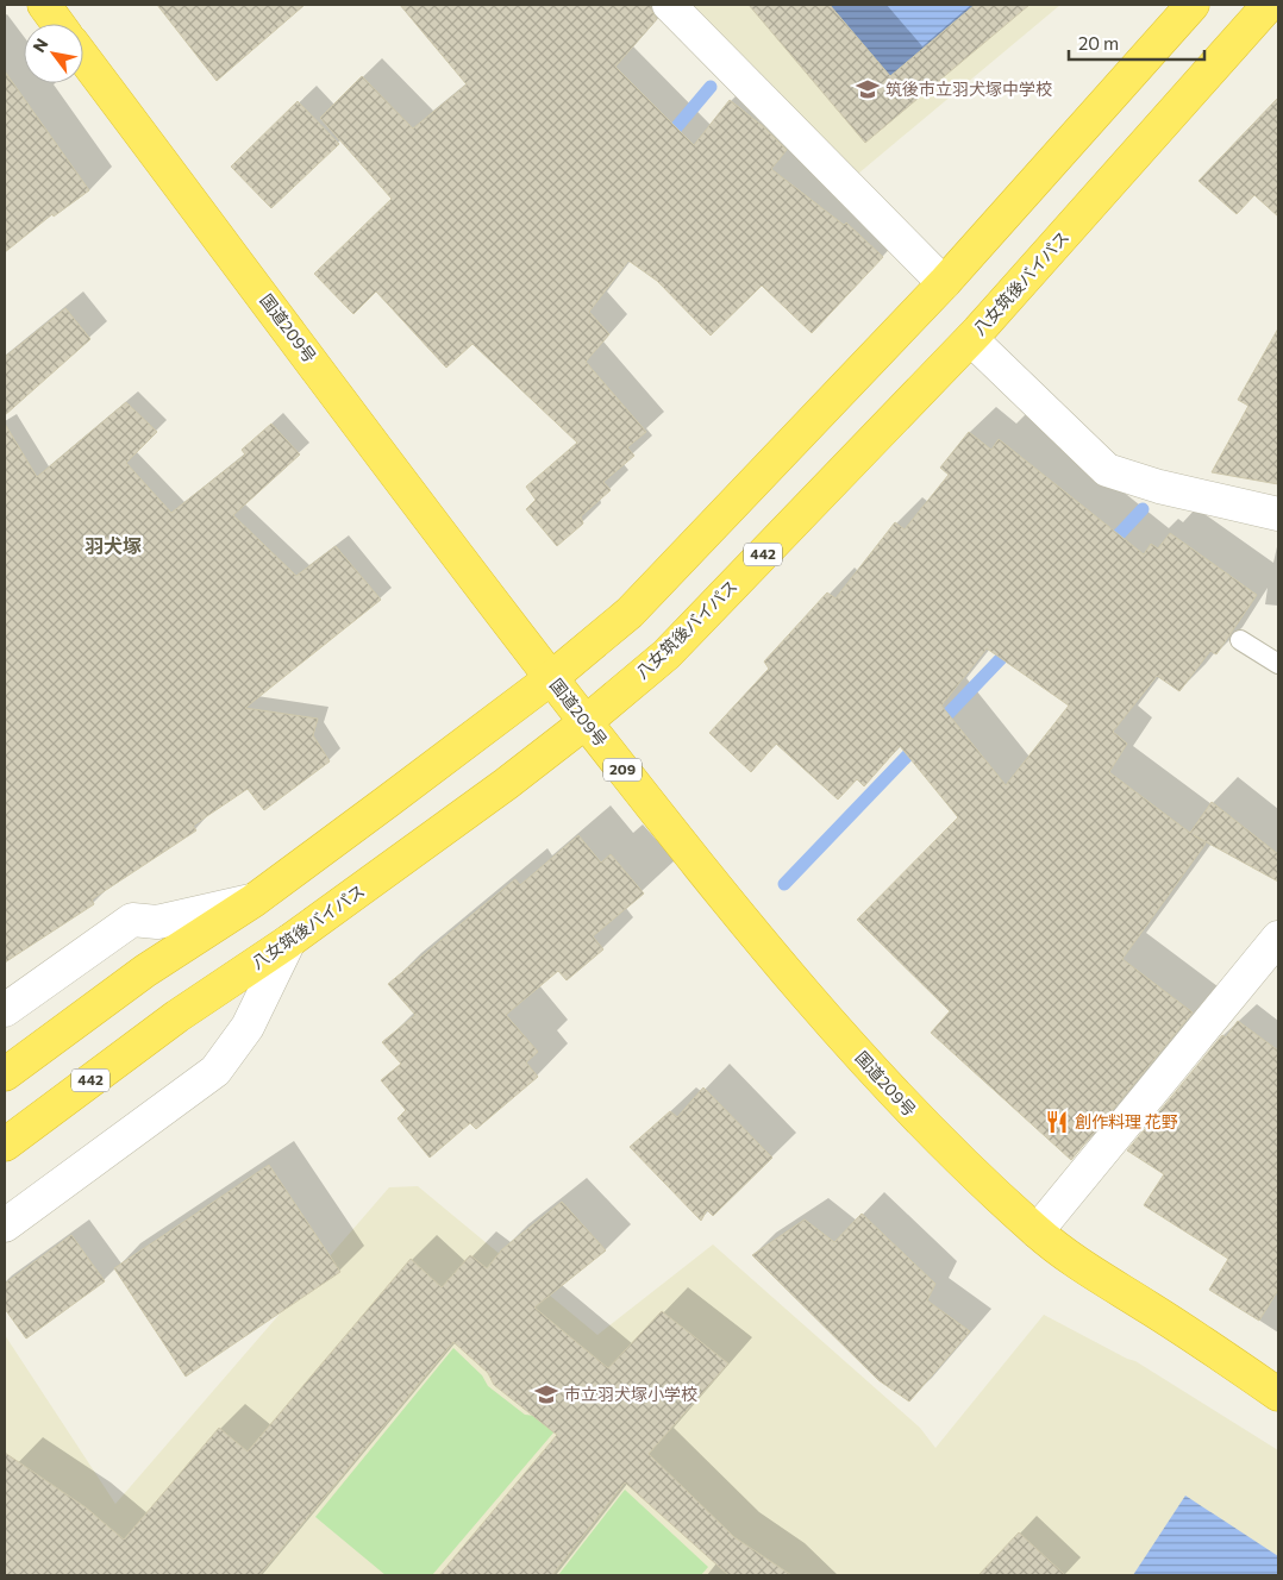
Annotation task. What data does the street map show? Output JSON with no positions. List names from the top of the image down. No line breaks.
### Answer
{"streets":{"highway":["八女筑後バイパス","国道209号","442","209"]},"crossings":[["八女筑後バイパス","国道209号"]],"districts":["羽犬塚"],"places":{"school or university":["筑後市立羽犬塚中学校","市立羽犬塚小学校"],"restaurant":["創作料理 花野"]},"scale_bar":"20 m","north":"top left"}
